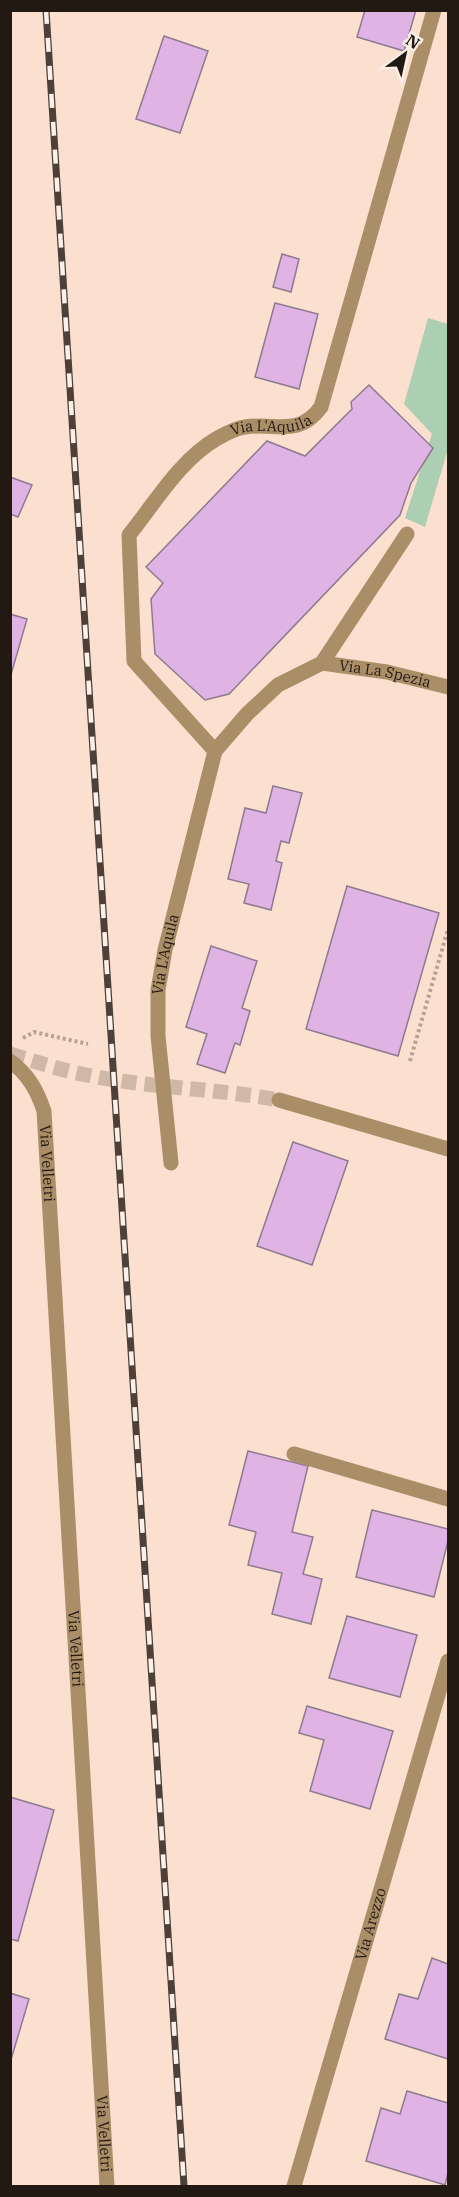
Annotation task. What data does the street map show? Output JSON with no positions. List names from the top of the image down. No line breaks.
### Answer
{"streets":{"street":["Via L'Aquila","Via La Spezia","Via Velletri","Via Arezzo"]},"crossings":[["Via L'Aquila","Via La Spezia"]],"north":"top right"}
